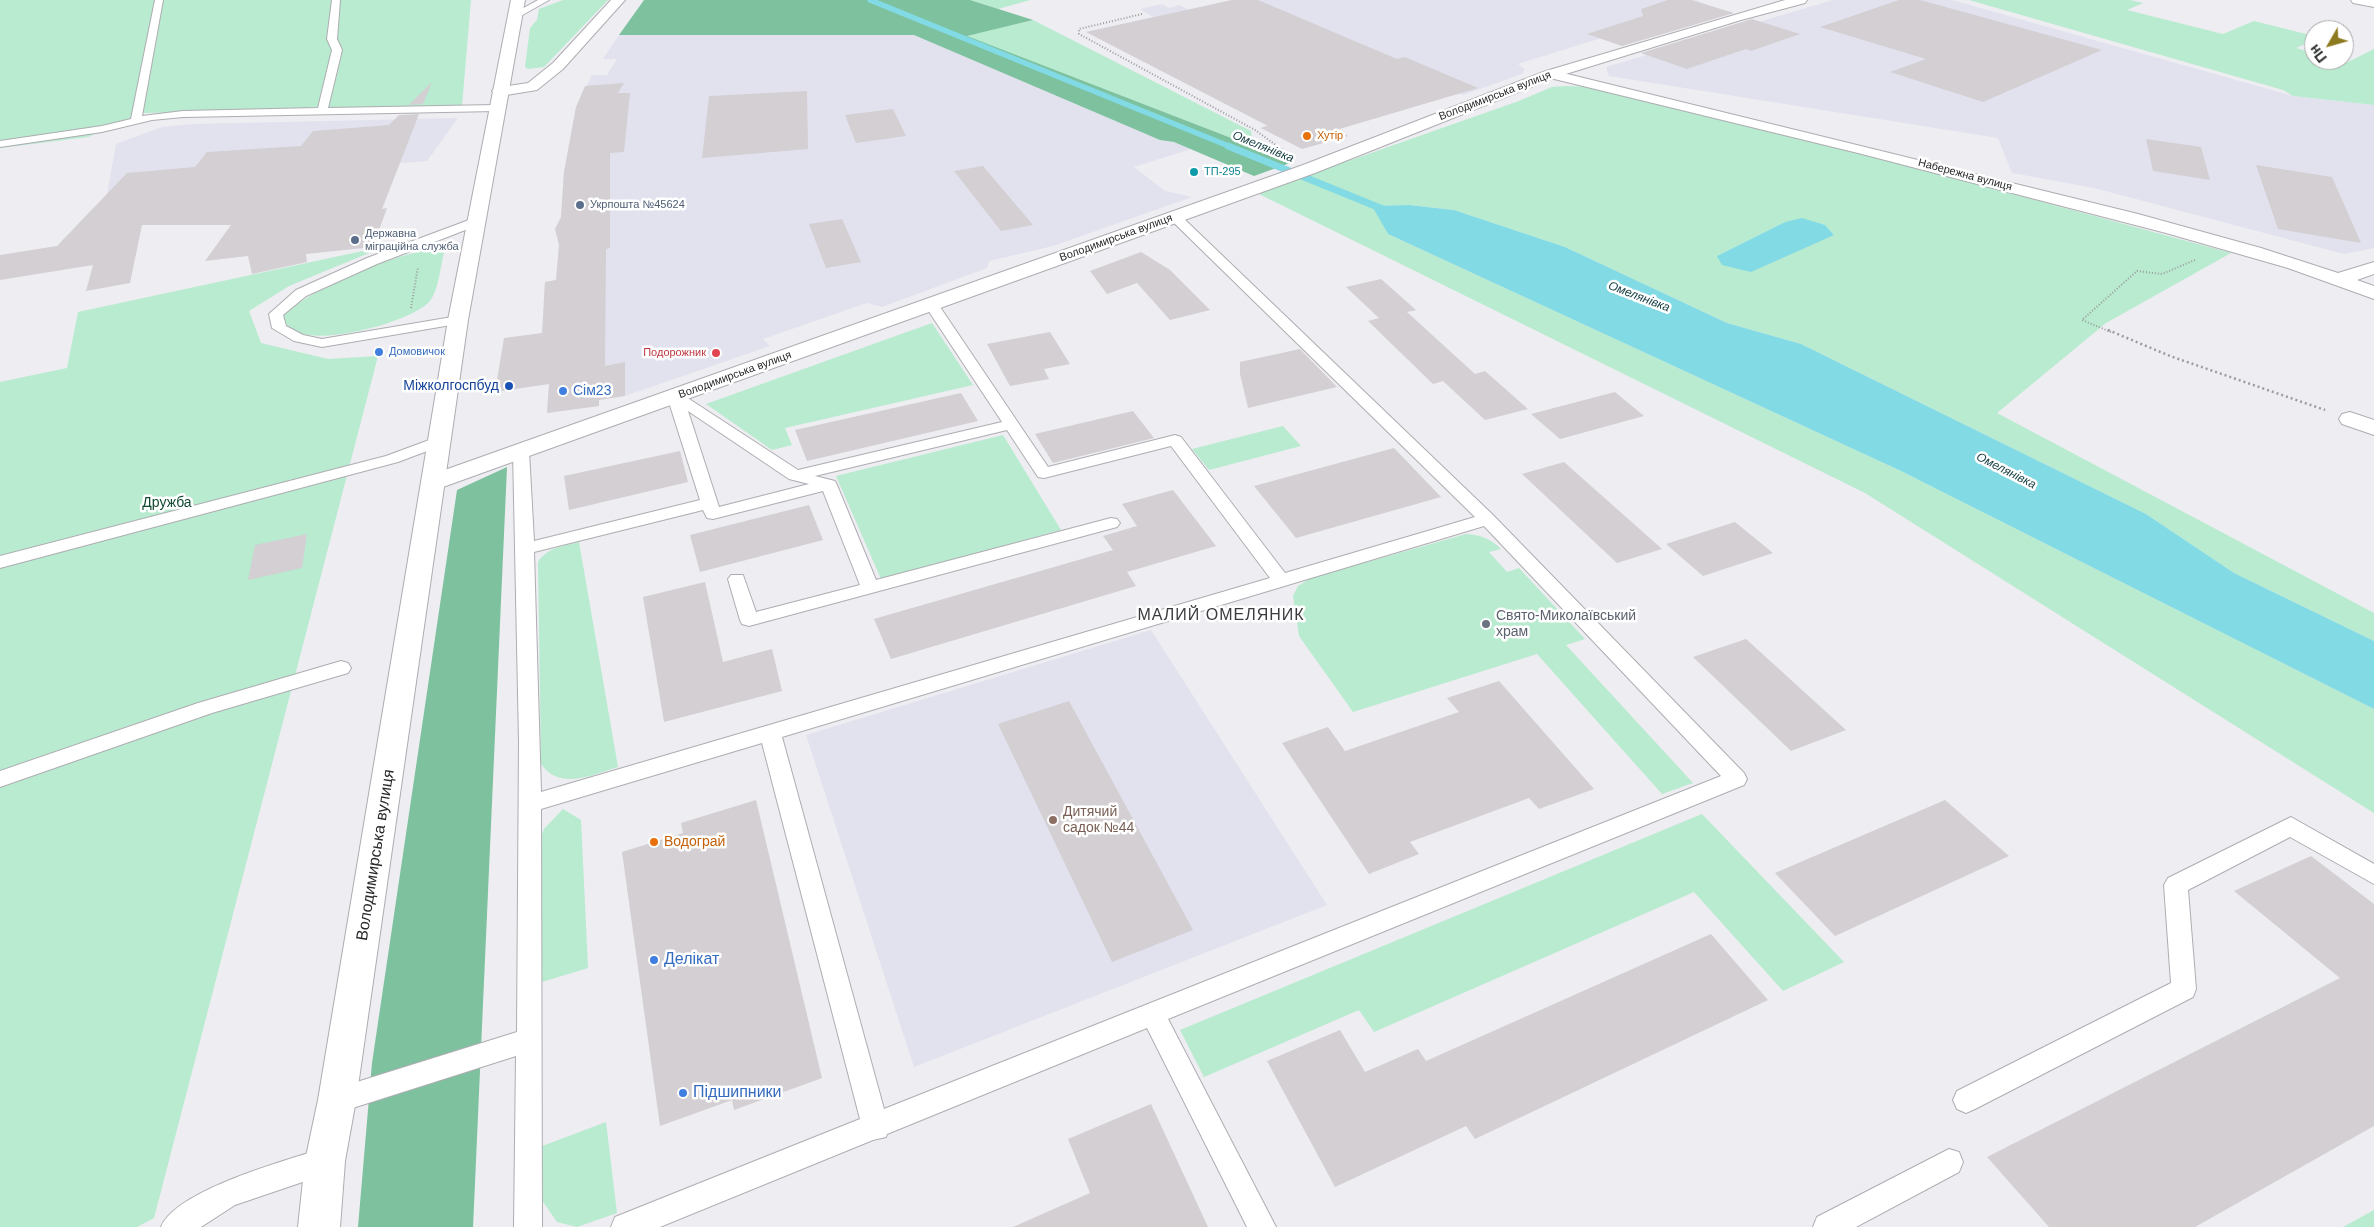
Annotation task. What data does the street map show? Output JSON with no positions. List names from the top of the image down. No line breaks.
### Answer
{"streets":{"street":["Володимирська вулиця","Набережна вулиця"]},"crossings":[["Володимирська вулиця","Набережна вулиця"]],"districts":["МАЛИЙ ОМЕЛЯНИК"],"water":["Омелянівка"],"parks":["Дружба"],"places":["Хутір","ТП-295","Укрпошта №45624","Державна міграційна служба","Домовичок","Подорожник","Міжколгоспбуд","Сім23","Свято-Миколаївський храм","Дитячий садок №44","Водограй","Делікат","Підшипники"],"north":"bottom left"}
